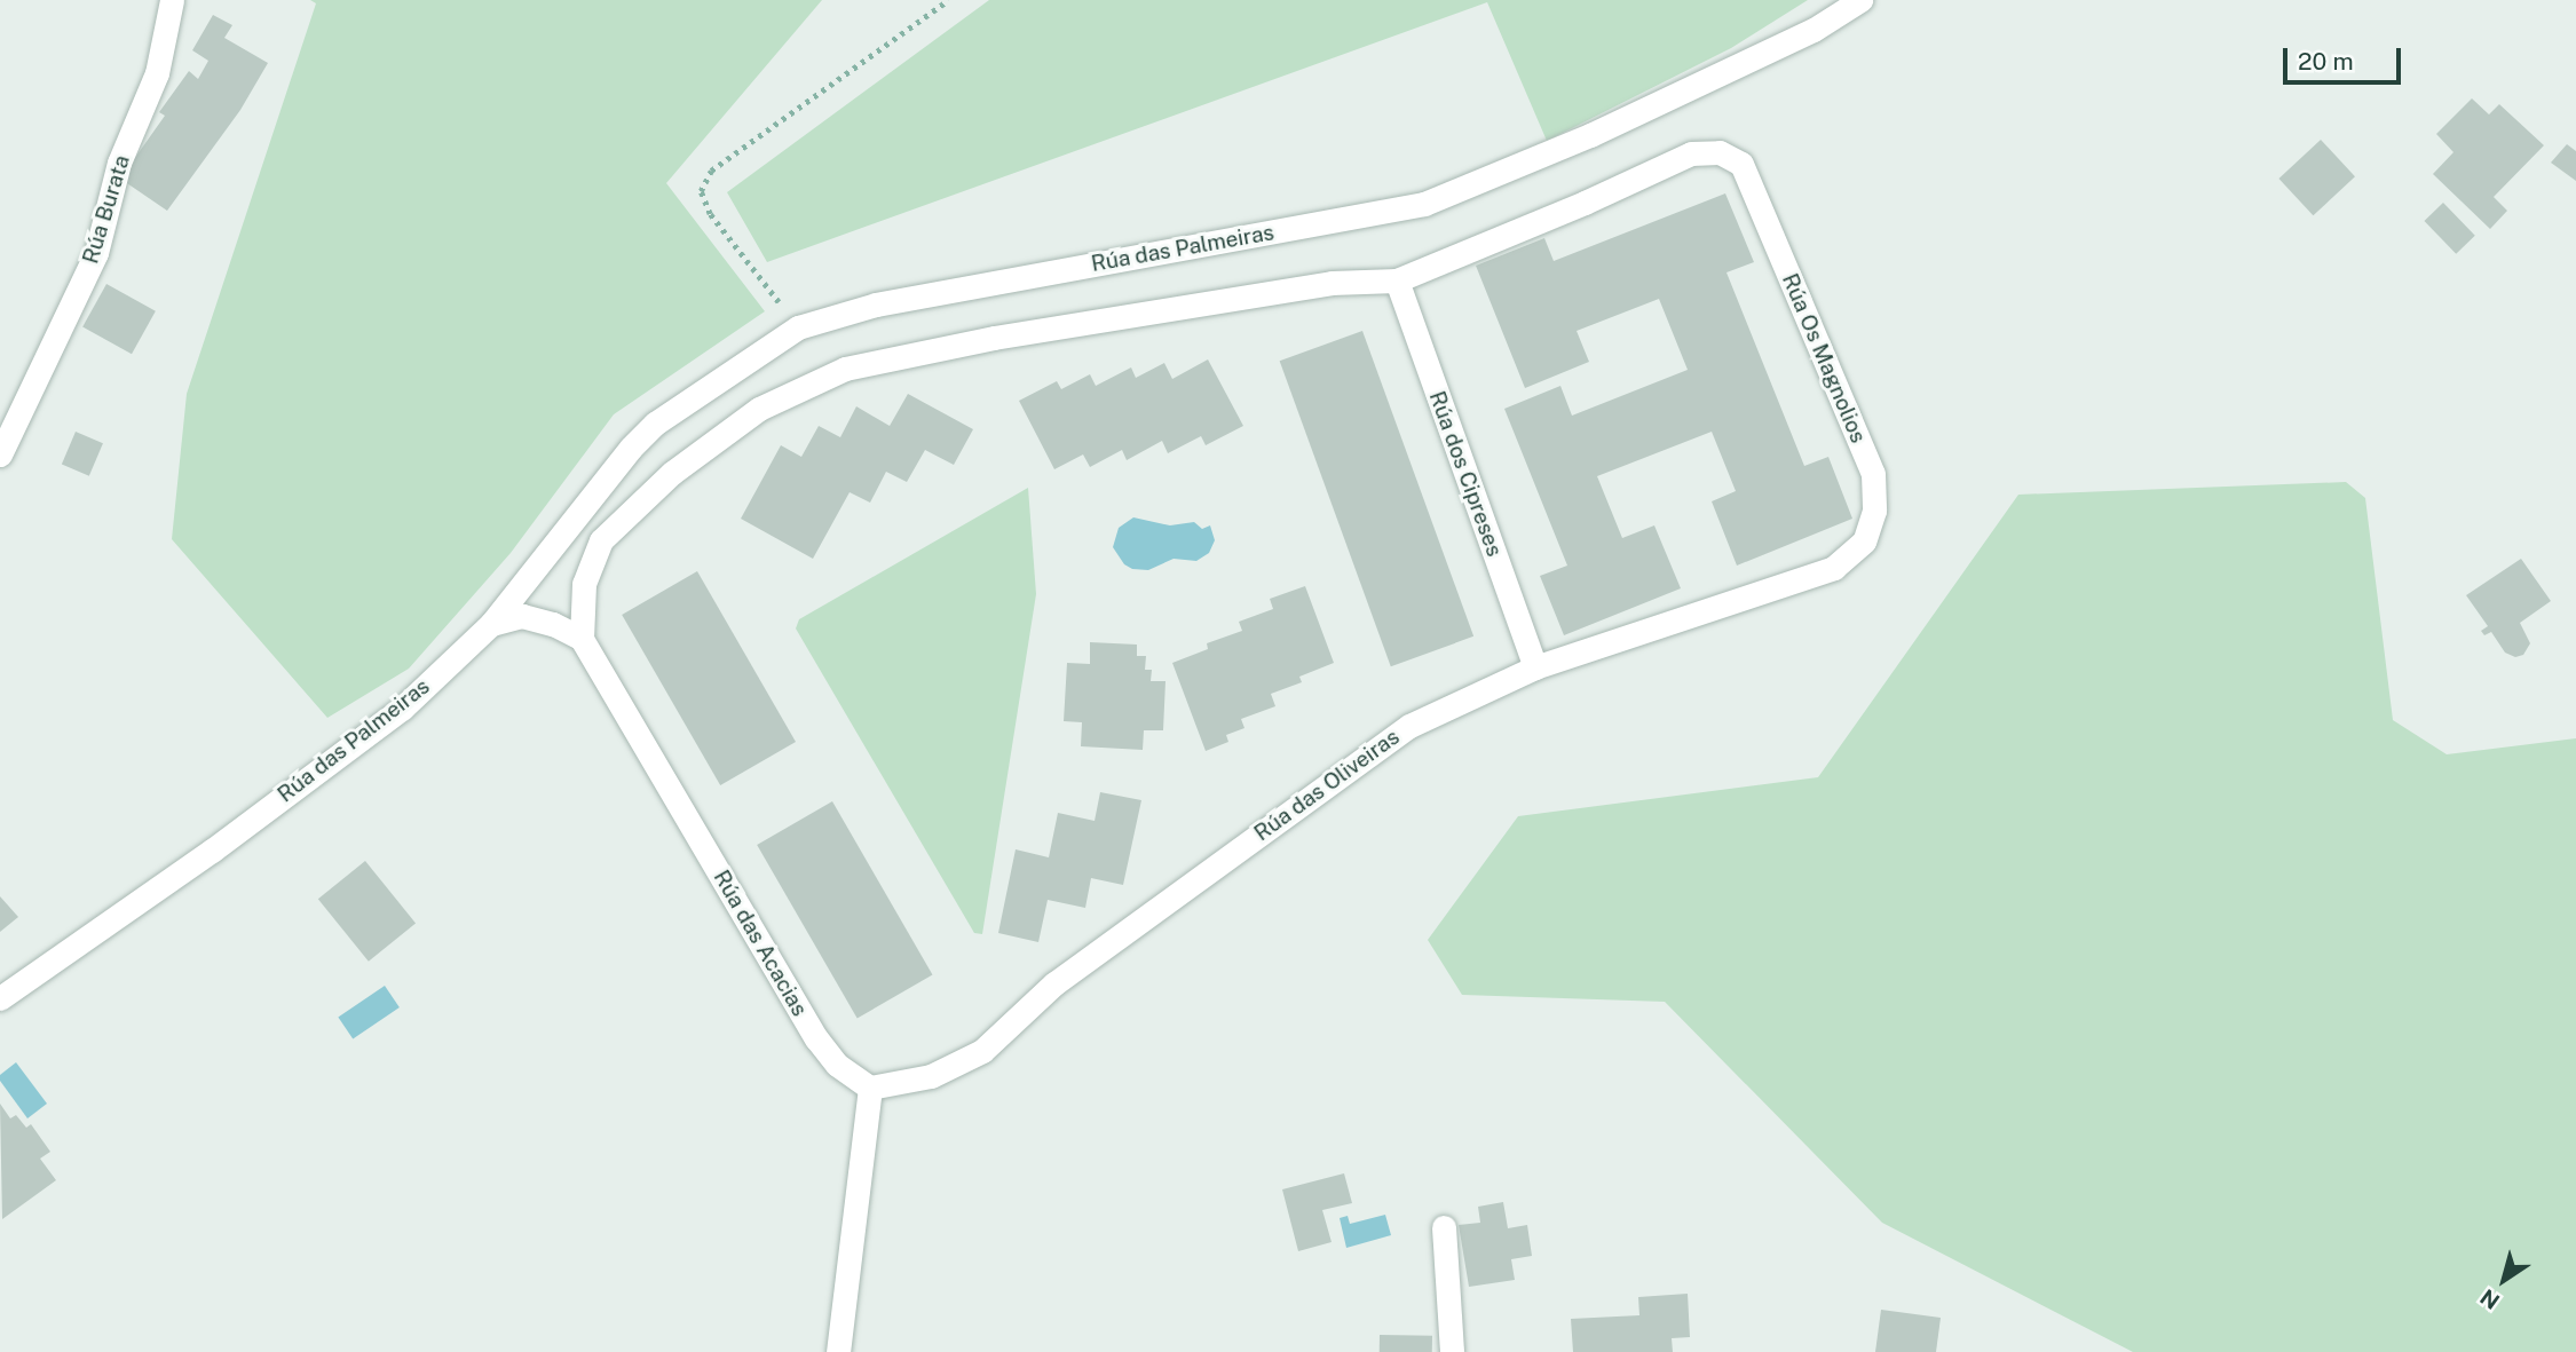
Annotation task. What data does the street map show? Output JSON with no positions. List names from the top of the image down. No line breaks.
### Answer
{"streets":{"street":["Rúa Burata","Rúa das Palmeiras","Rúa Os Magnolios","Rúa dos Cipreses","Rúa das Oliveiras","Rúa das Acacias"]},"crossings":[["Rúa Os Magnolios","Rúa dos Cipreses"],["Rúa Os Magnolios","Rúa das Oliveiras"],["Rúa dos Cipreses","Rúa das Oliveiras"],["Rúa das Oliveiras","Rúa das Acacias"]],"scale_bar":"20 m","north":"bottom left"}
